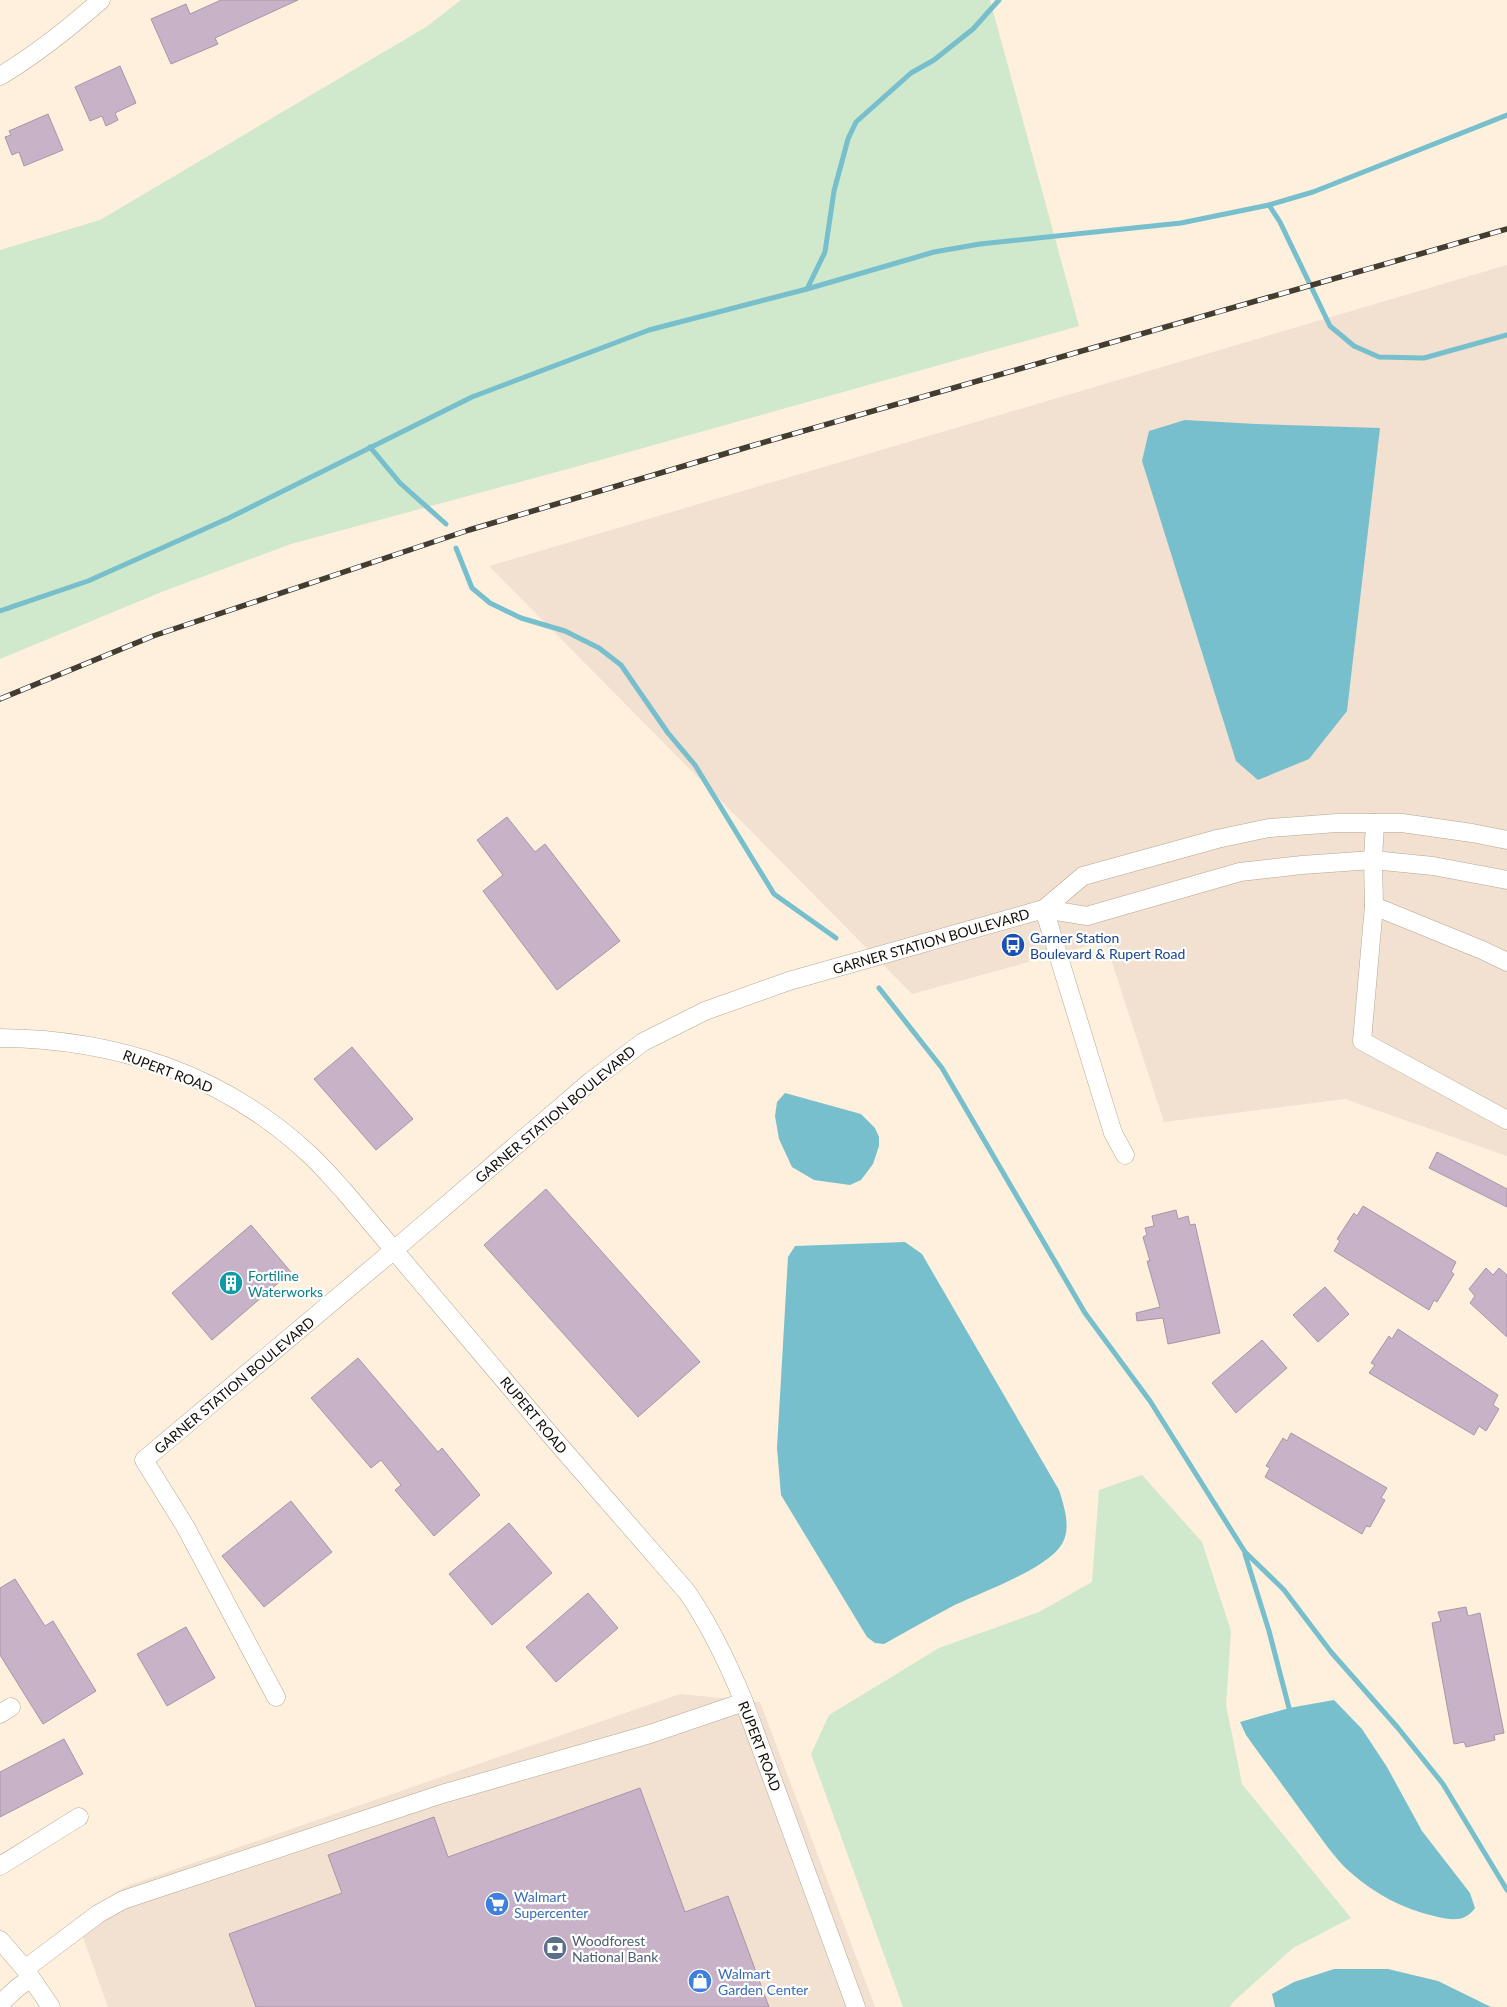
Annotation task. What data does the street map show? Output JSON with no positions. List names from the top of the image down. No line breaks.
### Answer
{"streets":{"street":["GARNER STATION BOULEVARD","RUPERT ROAD"]},"crossings":[["GARNER STATION BOULEVARD","RUPERT ROAD"]],"places":{"bus stop":["Garner Station Boulevard & Rupert Road"],"building":["Fortiline Waterworks"],"supermarket":["Walmart Supercenter"],"bank":["Woodforest National Bank"],"shop":["Walmart Garden Center"]}}
